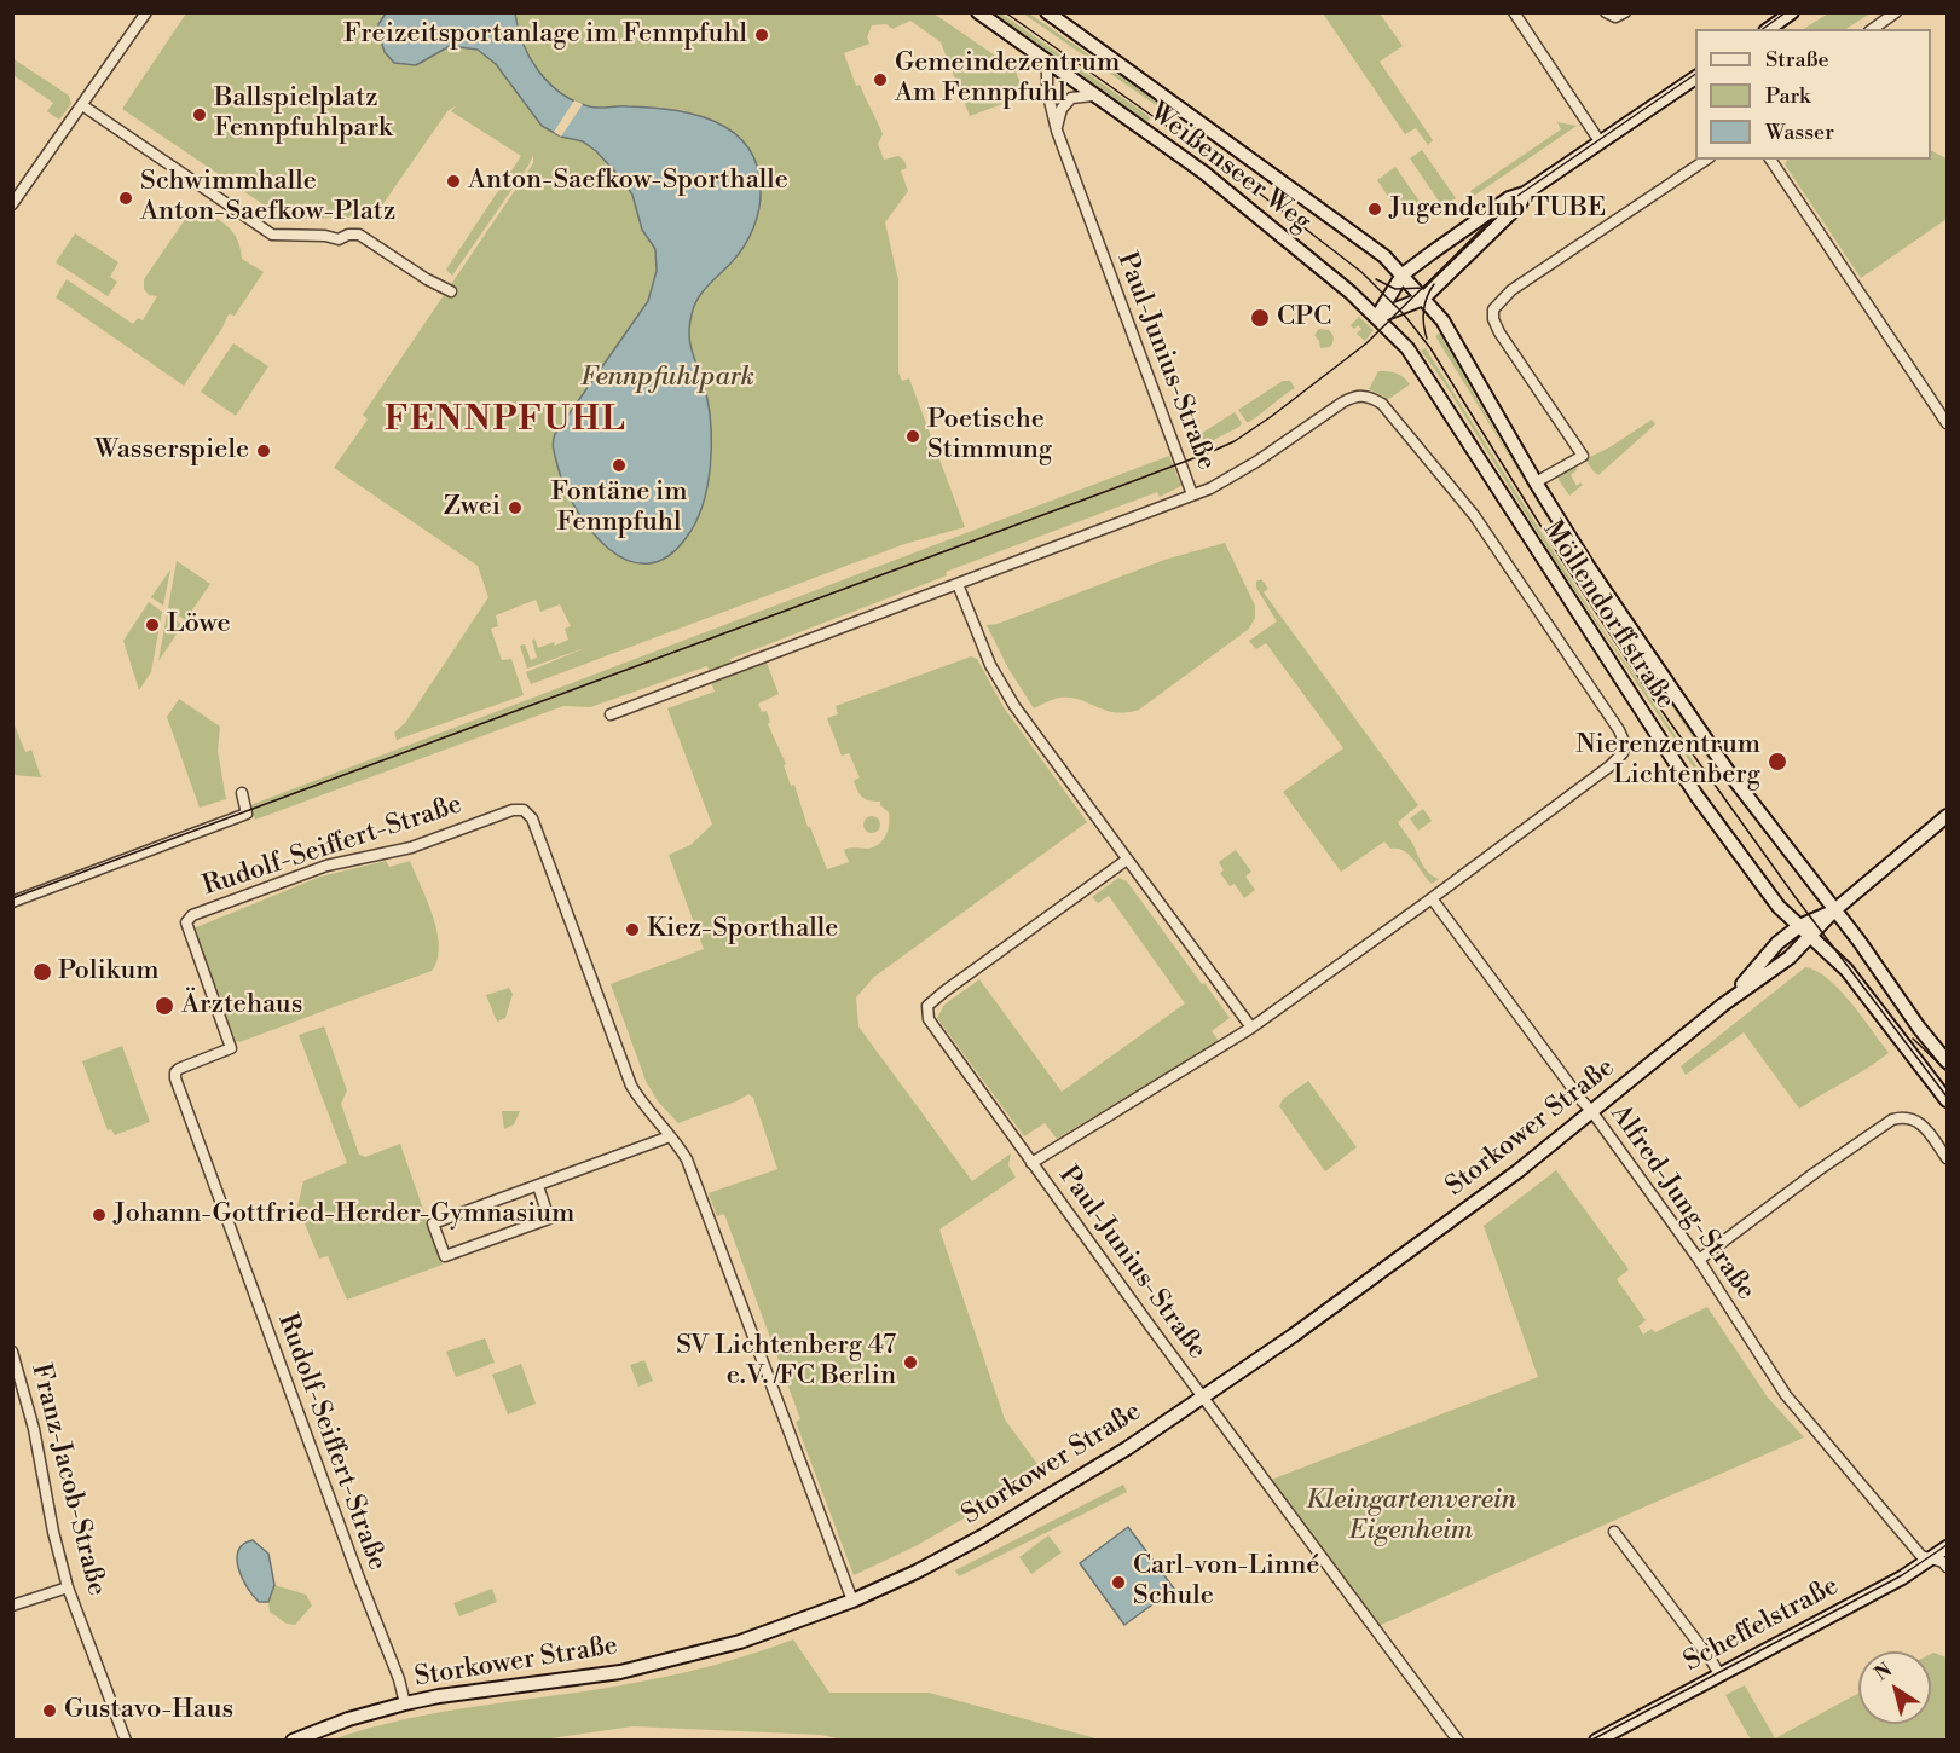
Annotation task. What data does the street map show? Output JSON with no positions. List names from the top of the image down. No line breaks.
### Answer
{"streets":{"main road":["Weißenseer Weg","Möllendorffstraße","Storkower Straße","Scheffelstraße"],"street":["Paul-Junius-Straße","Rudolf-Seiffert-Straße","Alfred-Jung-Straße","Franz-Jacob-Straße"]},"crossings":[["Weißenseer Weg","Paul-Junius-Straße"],["Weißenseer Weg","Möllendorffstraße"],["Paul-Junius-Straße","Möllendorffstraße"],["Paul-Junius-Straße","Storkower Straße"],["Möllendorffstraße","Storkower Straße"],["Möllendorffstraße","Alfred-Jung-Straße"],["Rudolf-Seiffert-Straße","Storkower Straße"],["Storkower Straße","Alfred-Jung-Straße"],["Alfred-Jung-Straße","Scheffelstraße"]],"districts":["FENNPFUHL"],"parks":["Fennpfuhlpark","Kleingartenverein Eigenheim"],"places":["Freizeitsportanlage im Fennpfuhl","Gemeindezentrum Am Fennpfuhl","Ballspielplatz Fennpfuhlpark","Anton-Saefkow-Sporthalle","Schwimmhalle Anton-Saefkow-Platz","Jugendclub TUBE","CPC","Poetische Stimmung","Wasserspiele","Fontäne im Fennpfuhl","Zwei","Löwe","Nierenzentrum Lichtenberg","Kiez-Sporthalle","Polikum","Ärztehaus","Johann-Gottfried-Herder-Gymnasium","SV Lichtenberg 47 e.V. /FC Berlin","Carl-von-Linné Schule","Gustavo-Haus"],"legend":["Straße","Park","Wasser"],"north":"top left"}
